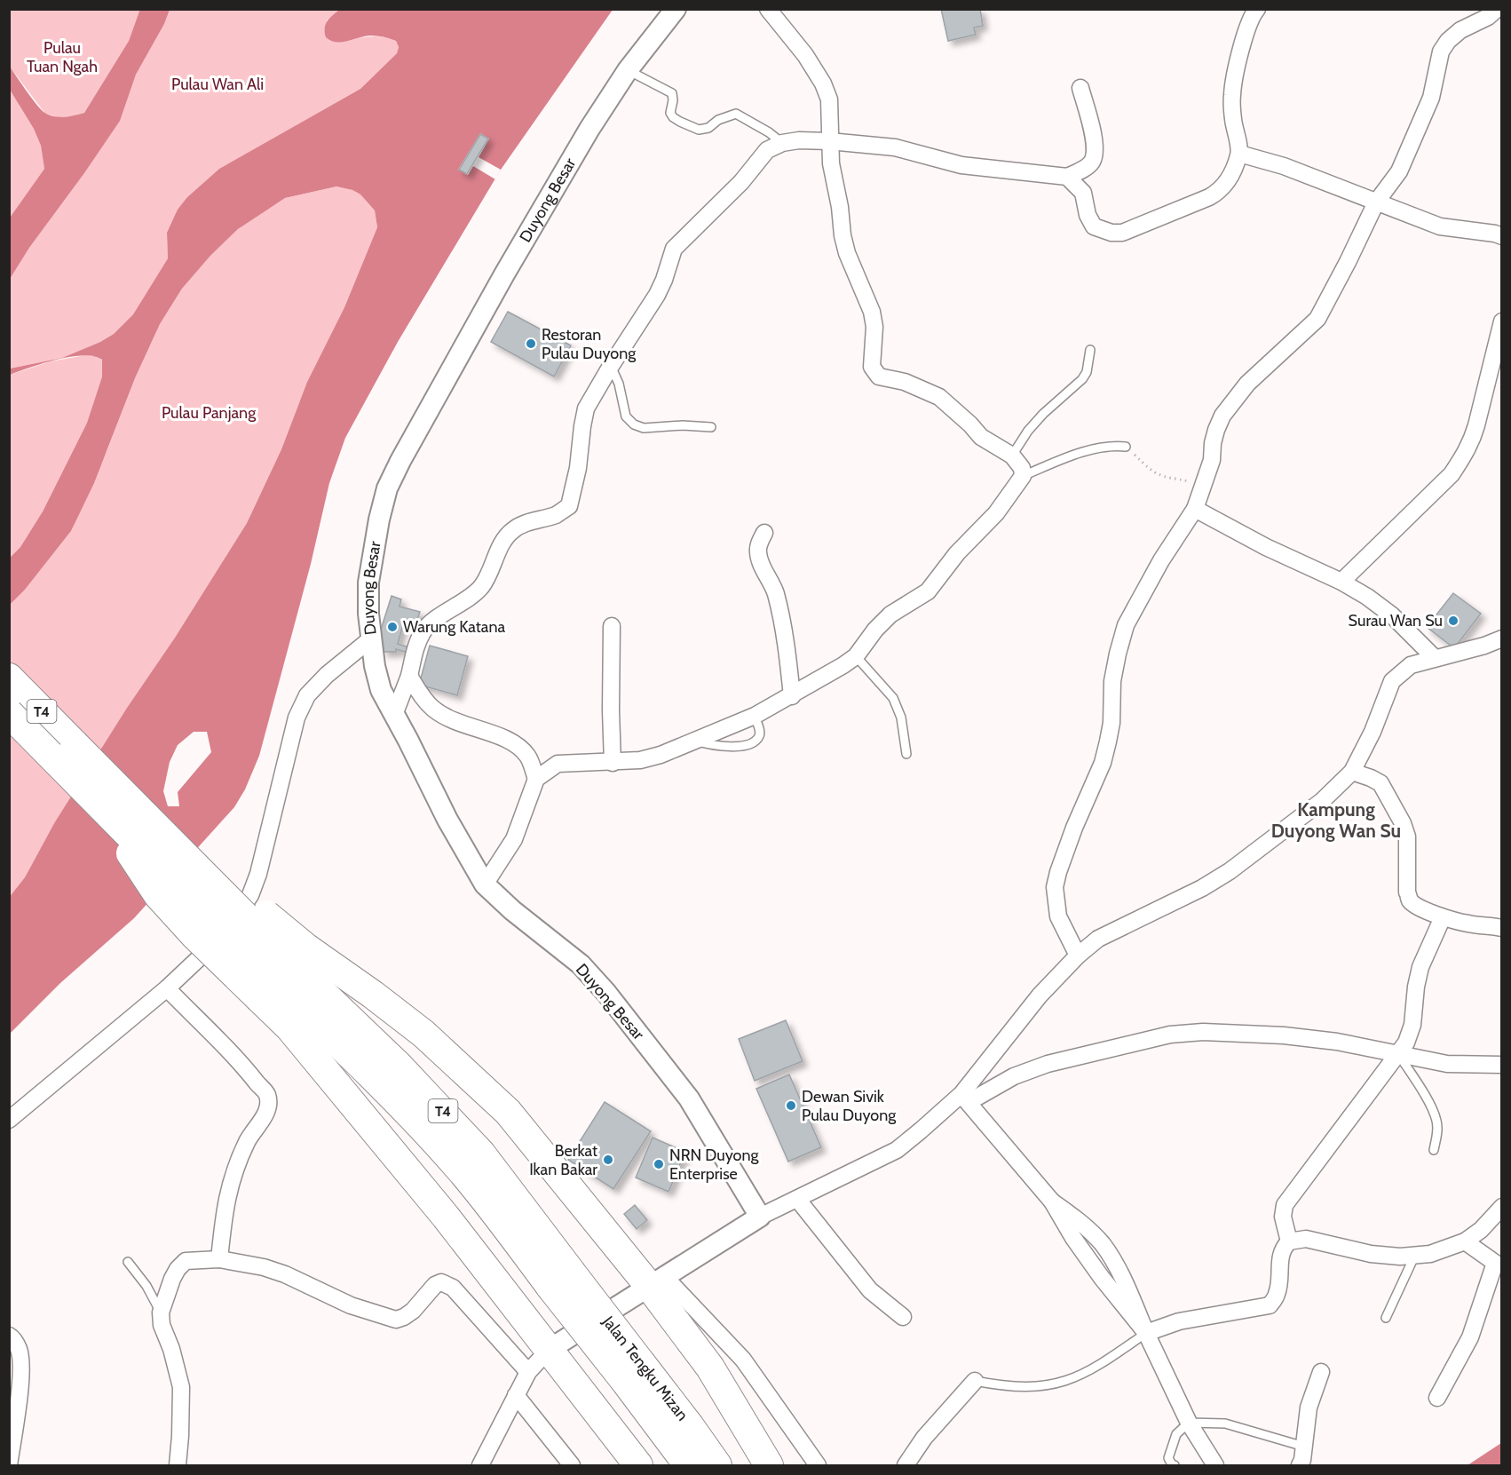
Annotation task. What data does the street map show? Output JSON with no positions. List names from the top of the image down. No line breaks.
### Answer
{"streets":{"highway":["T4","Jalan Tengku Mizan"],"street":["Duyong Besar"]},"crossings":[["T4","Jalan Tengku Mizan"]],"districts":["Kampung Duyong Wan Su"],"parks":["Pulau Tuan Ngah","Pulau Wan Ali","Pulau Panjang"],"places":["Restoran Pulau Duyong","Surau Wan Su","Warung Katana","Dewan Sivik Pulau Duyong","Berkat Ikan Bakar","NRN Duyong Enterprise"]}
